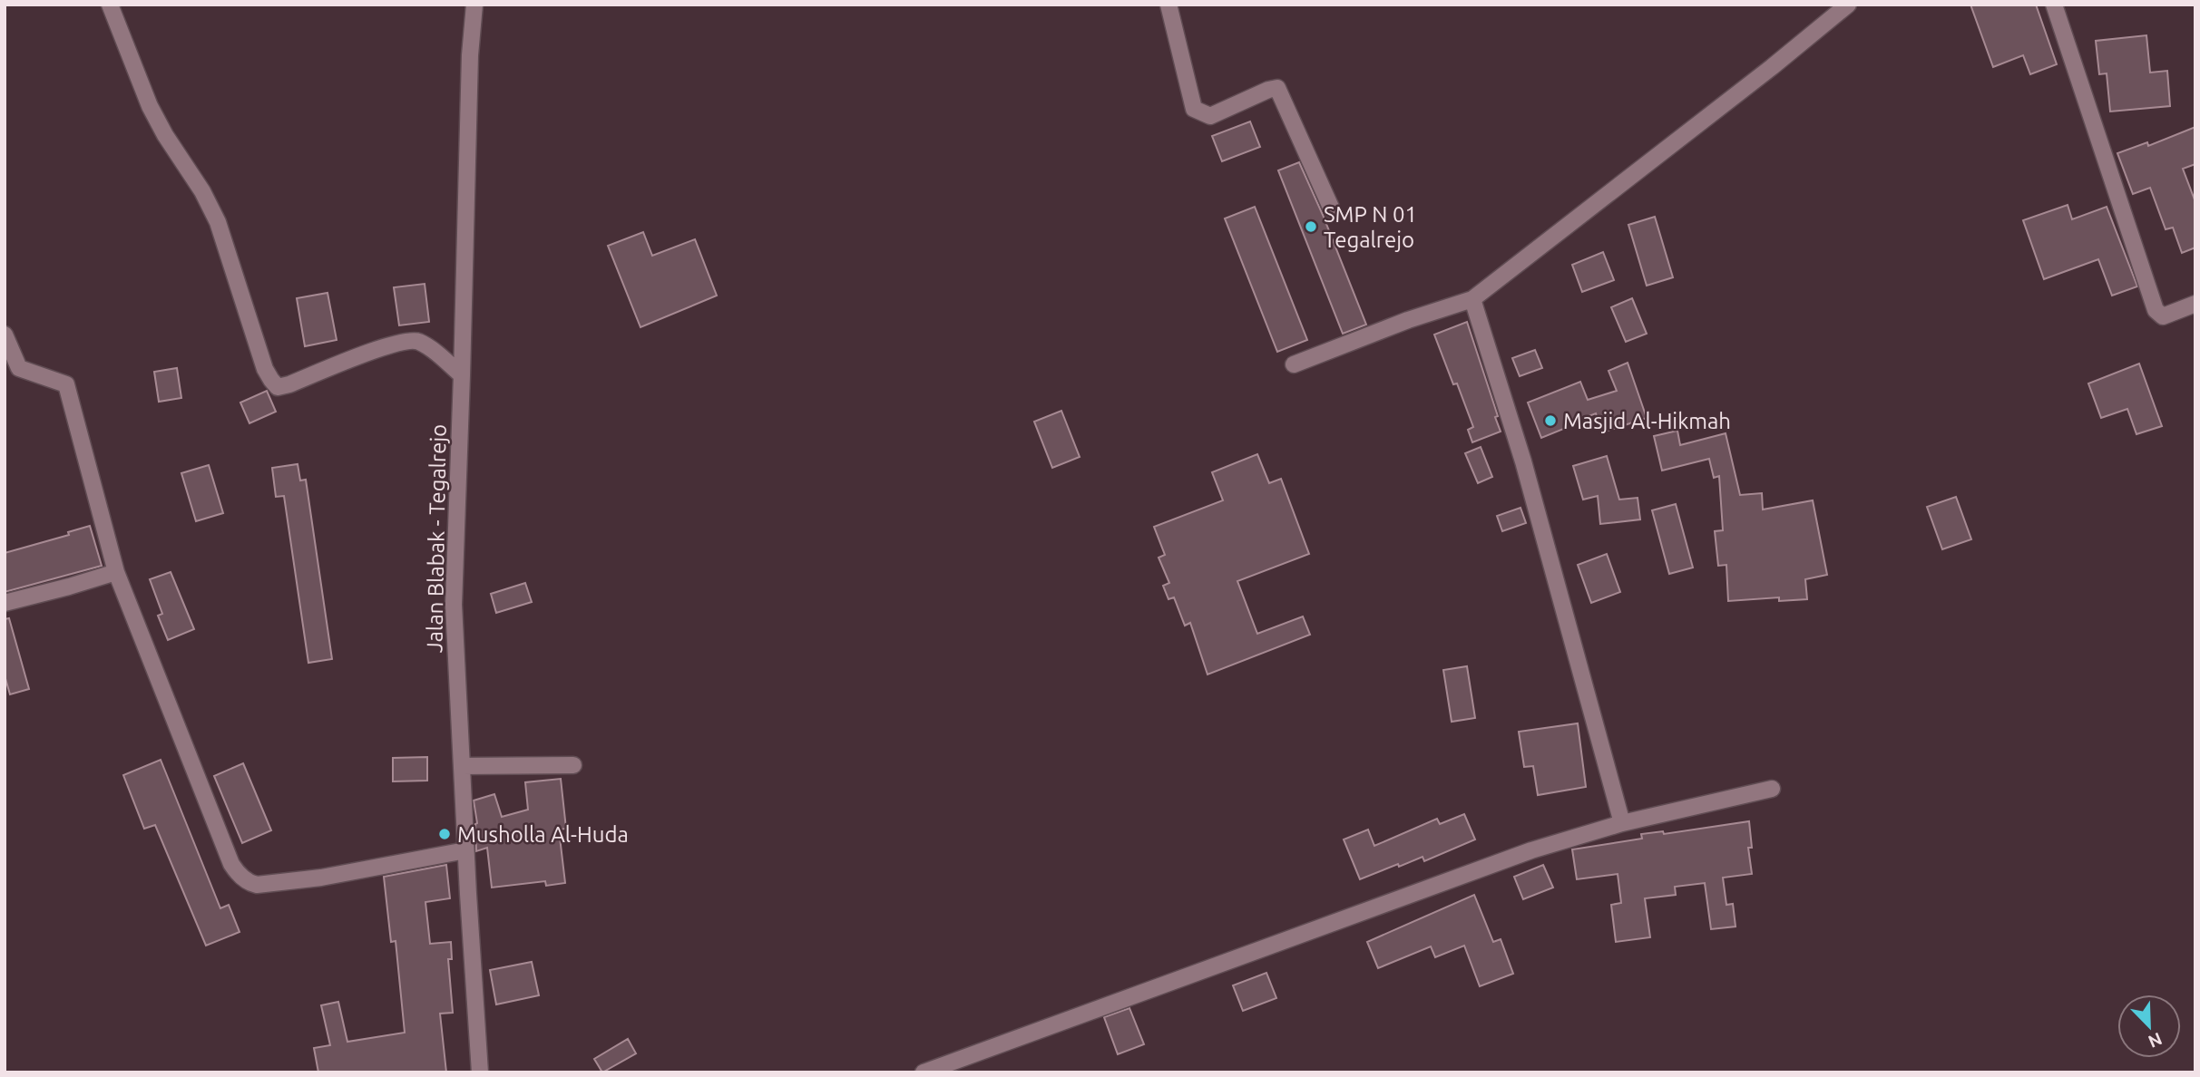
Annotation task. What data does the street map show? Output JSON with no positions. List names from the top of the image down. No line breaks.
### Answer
{"streets":{"street":["Jalan Blabak - Tegalrejo"]},"places":["SMP N 01 Tegalrejo","Masjid Al-Hikmah","Musholla Al-Huda"],"north":"bottom right"}
